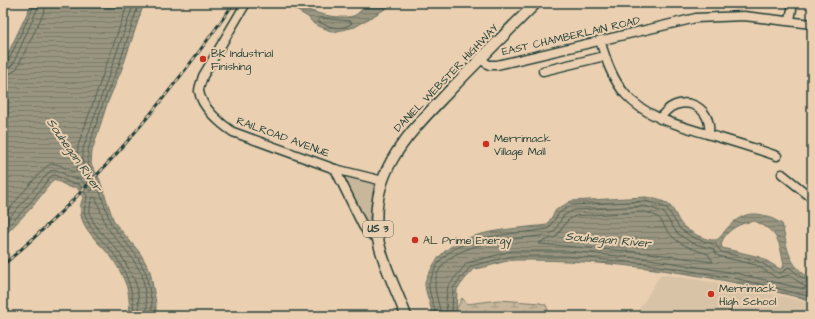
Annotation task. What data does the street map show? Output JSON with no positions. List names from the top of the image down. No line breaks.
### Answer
{"streets":{"main road":["DANIEL WEBSTER HIGHWAY","US 3"],"street":["EAST CHAMBERLAIN ROAD","RAILROAD AVENUE"]},"crossings":[["EAST CHAMBERLAIN ROAD","DANIEL WEBSTER HIGHWAY"],["DANIEL WEBSTER HIGHWAY","RAILROAD AVENUE"]],"water":["Souhegan River"],"places":["BK Industrial Finishing","Merrimack Village Mall","AL Prime Energy","Merrimack High School"]}
